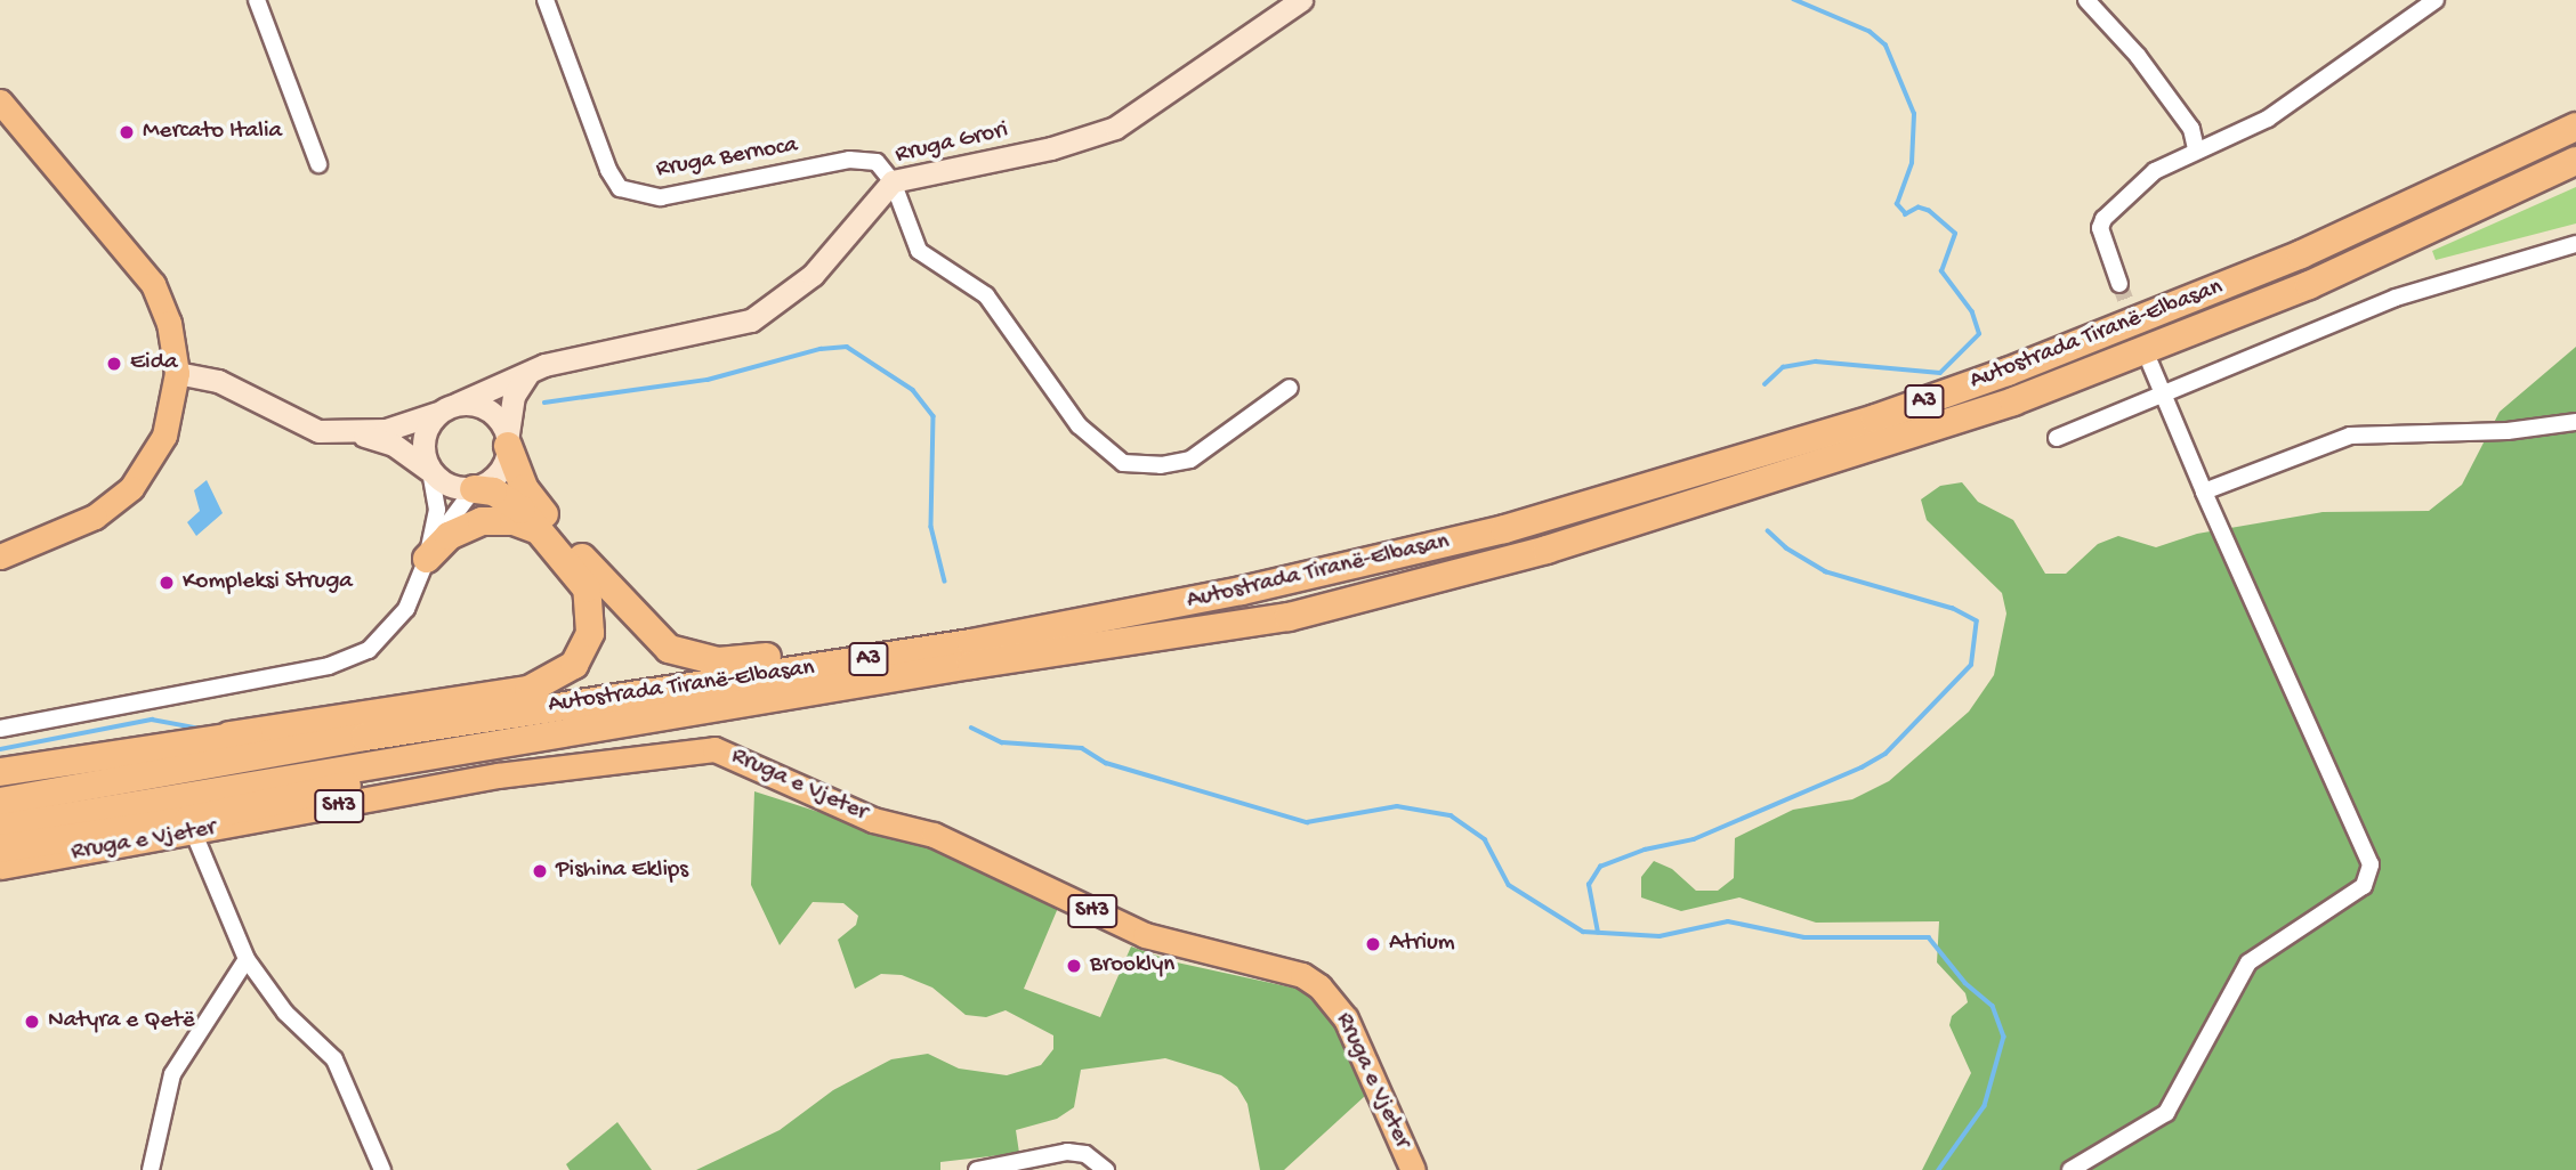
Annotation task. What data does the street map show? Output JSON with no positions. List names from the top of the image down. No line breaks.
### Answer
{"streets":{"highway":["Autostrada Tiranë-Elbasan","A3"],"main road":["Rruga Grori","Rruga e Vjeter","SH3"],"street":["Rruga Bernoca"]},"crossings":[["Rruga Grori","Rruga Bernoca"]],"places":["Mercato Italia","Eida","Kompleksi Struga","Pishina Eklips","Atrium","Brooklyn","Natyra e Qetë"]}
